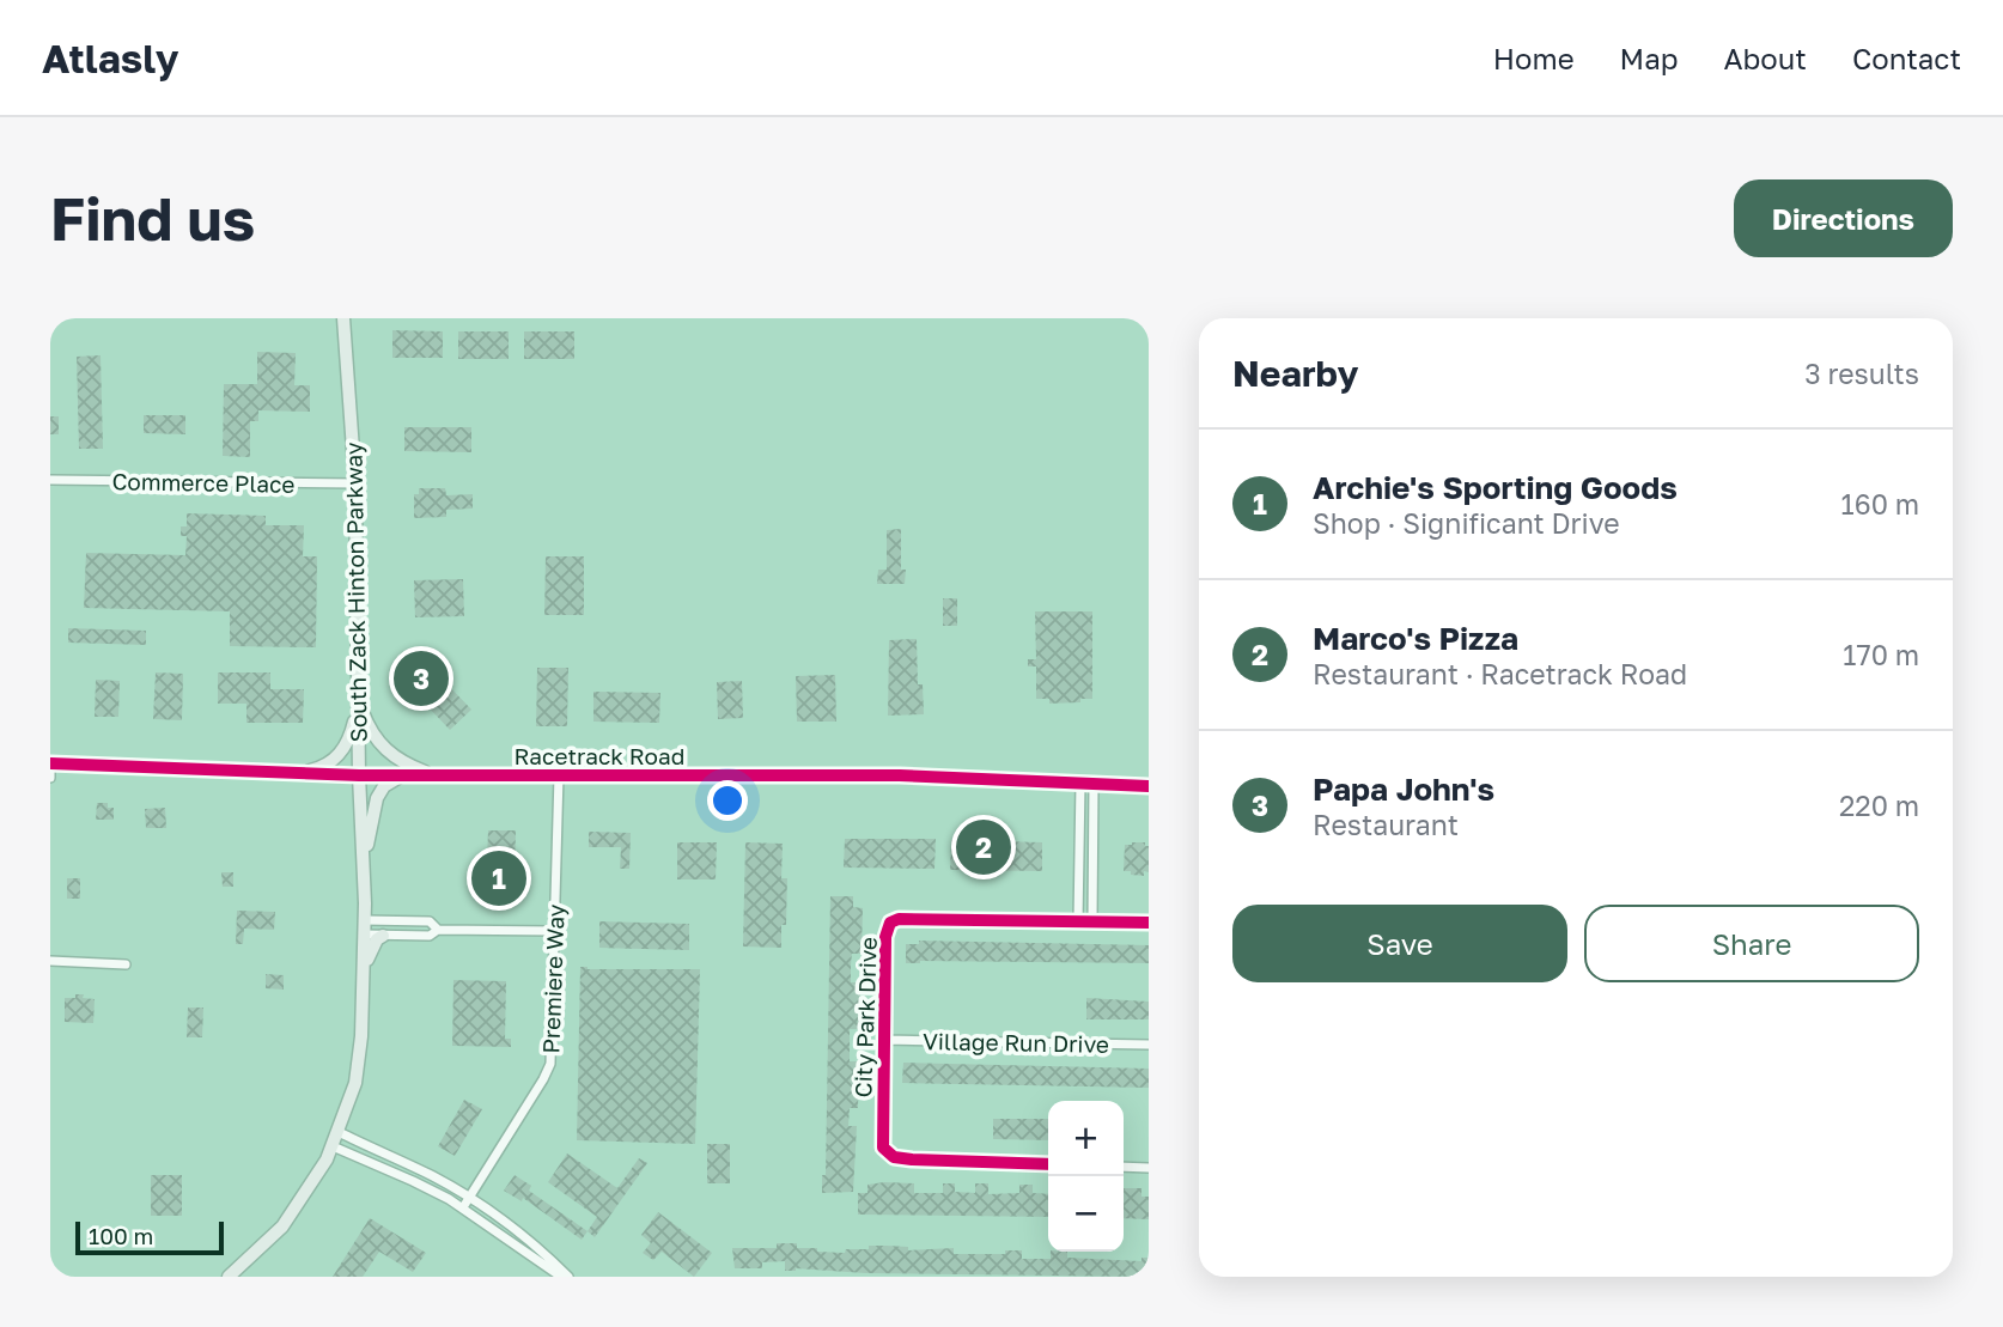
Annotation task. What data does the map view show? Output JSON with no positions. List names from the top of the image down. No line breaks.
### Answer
{"streets":{"main road":["South Zack Hinton Parkway","Racetrack Road"],"street":["Commerce Place","Premiere Way","City Park Drive","Village Run Drive"]},"crossings":[["Commerce Place","South Zack Hinton Parkway"],["South Zack Hinton Parkway","Racetrack Road"],["Racetrack Road","Premiere Way"],["City Park Drive","Village Run Drive"]],"scale_bar":"100 m","page":{"header":"Atlasly","nav":["Home","Map","About","Contact"],"buttons":["Directions",["Save","Share"]],"title":"Find us","heading":["Nearby","3 results"],"list":[{"mark":"1","name":"Archie's Sporting Goods","note":"Shop · Significant Drive","value":"160 m"},{"mark":"2","name":"Marco's Pizza","note":"Restaurant · Racetrack Road","value":"170 m"},{"mark":"3","name":"Papa John's","note":"Restaurant","value":"220 m"}],"pins":["3","2","1"],"map_buttons":["+","−"],"scale":"100 m"}}
